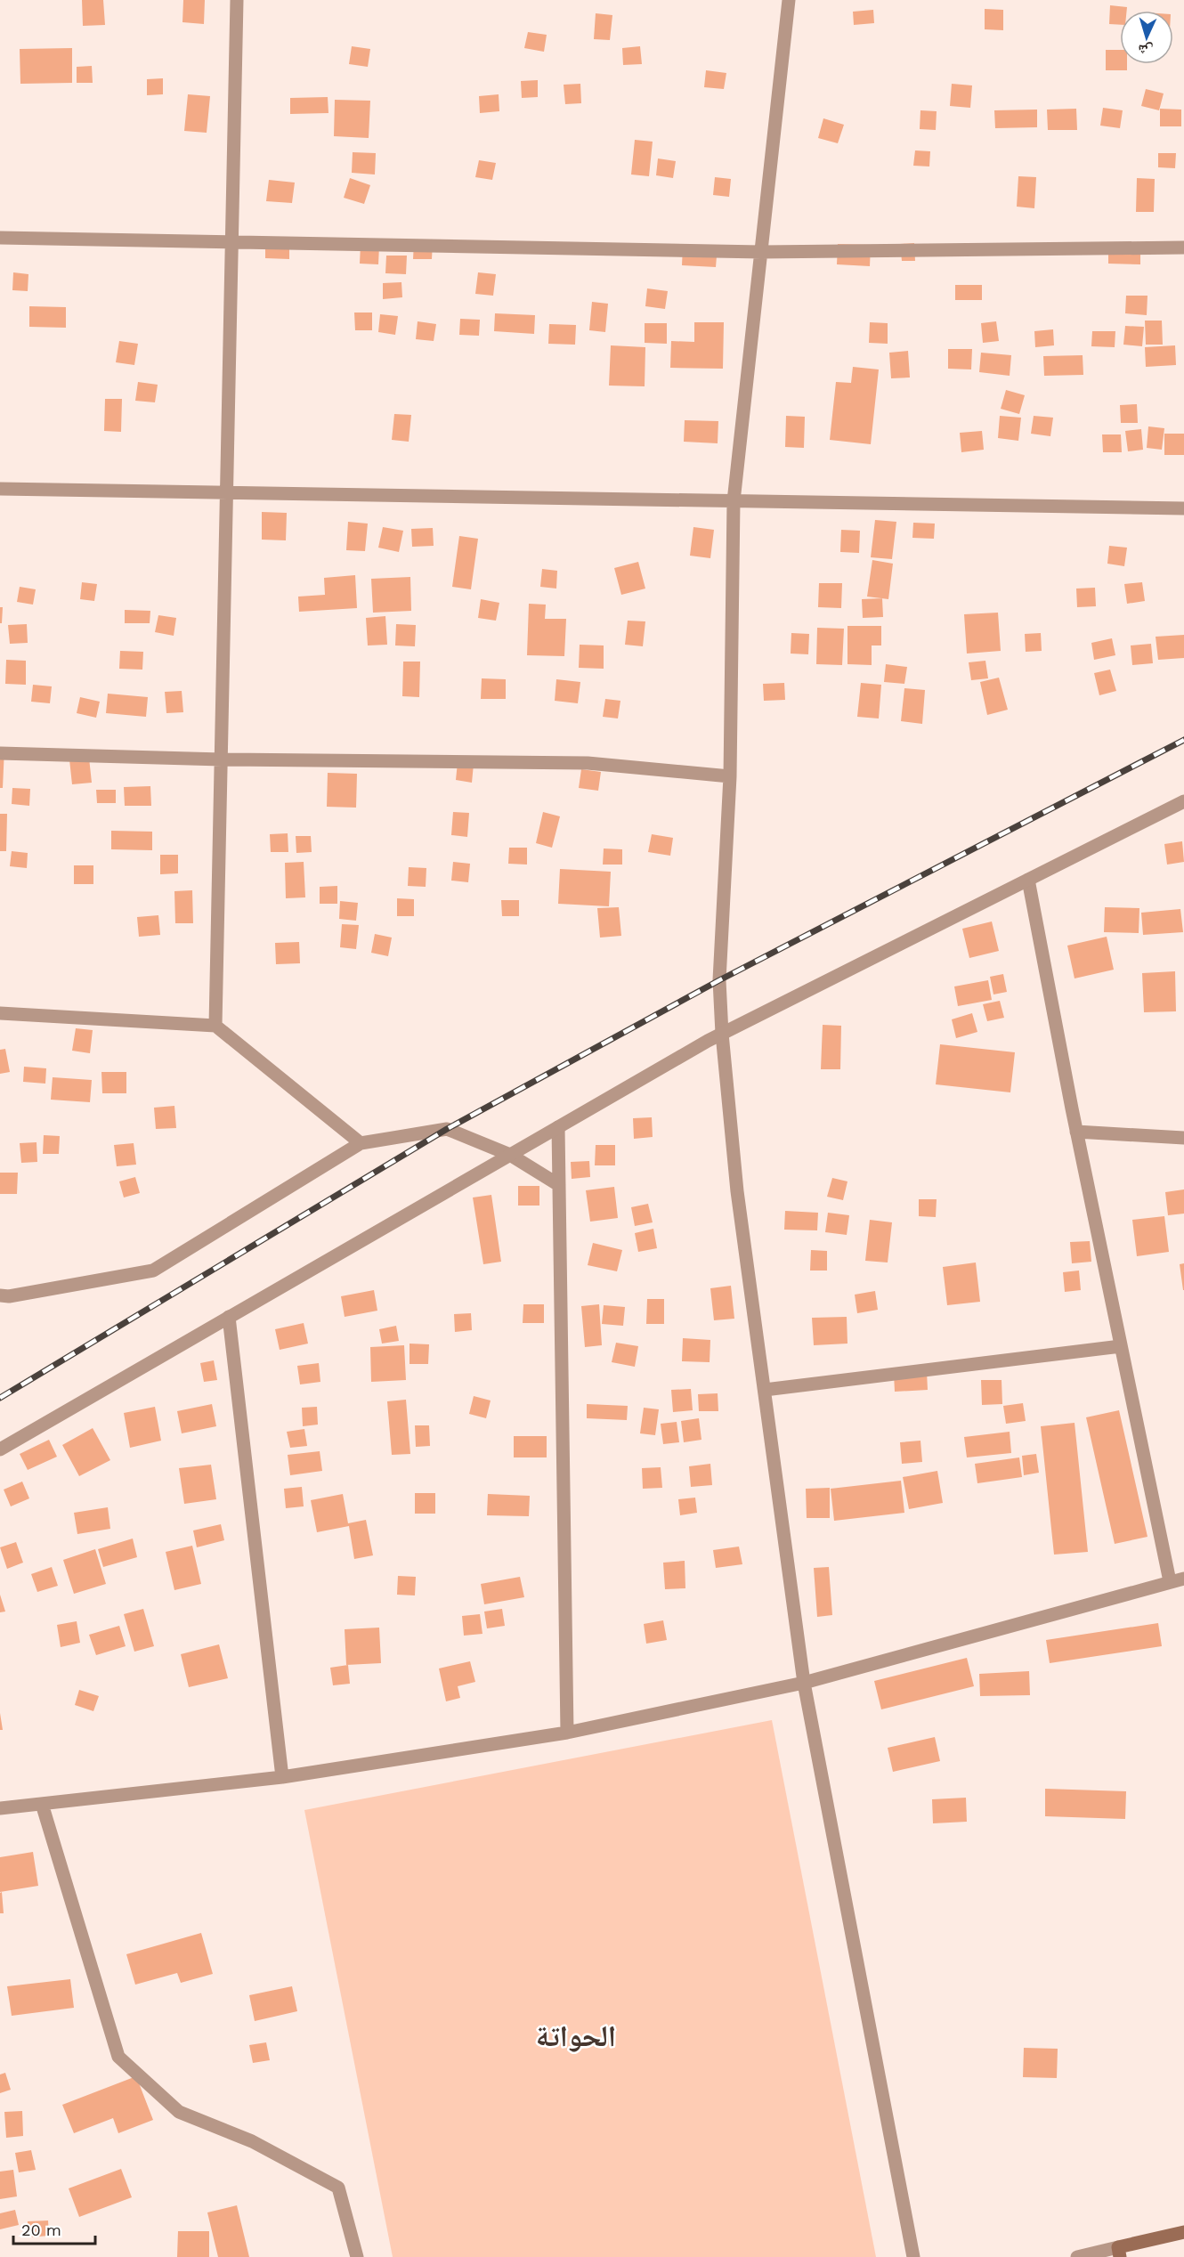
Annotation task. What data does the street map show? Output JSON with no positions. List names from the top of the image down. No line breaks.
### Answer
{"districts":["الحواتة"],"scale_bar":"20 m","north":"bottom"}
